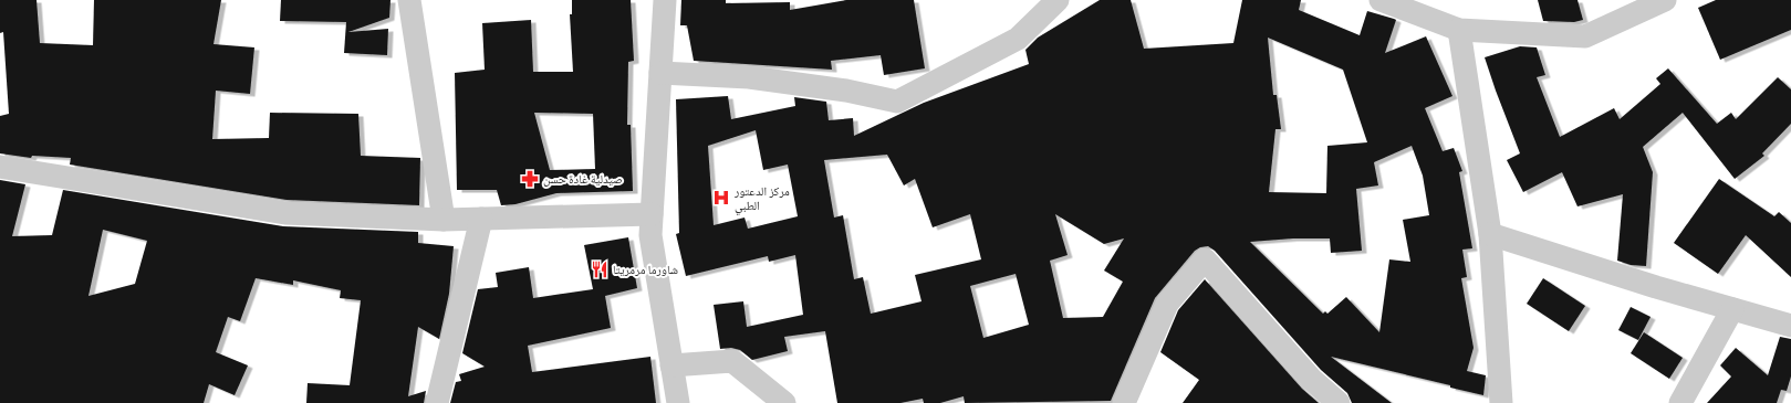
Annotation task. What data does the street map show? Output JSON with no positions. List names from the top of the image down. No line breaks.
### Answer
{"places":{"pharmacy":["صيدلية غادة حسن"],"hospital":["مركز الدعتور الطبي"],"restaurant":["شاورما مرمريتا"]}}
